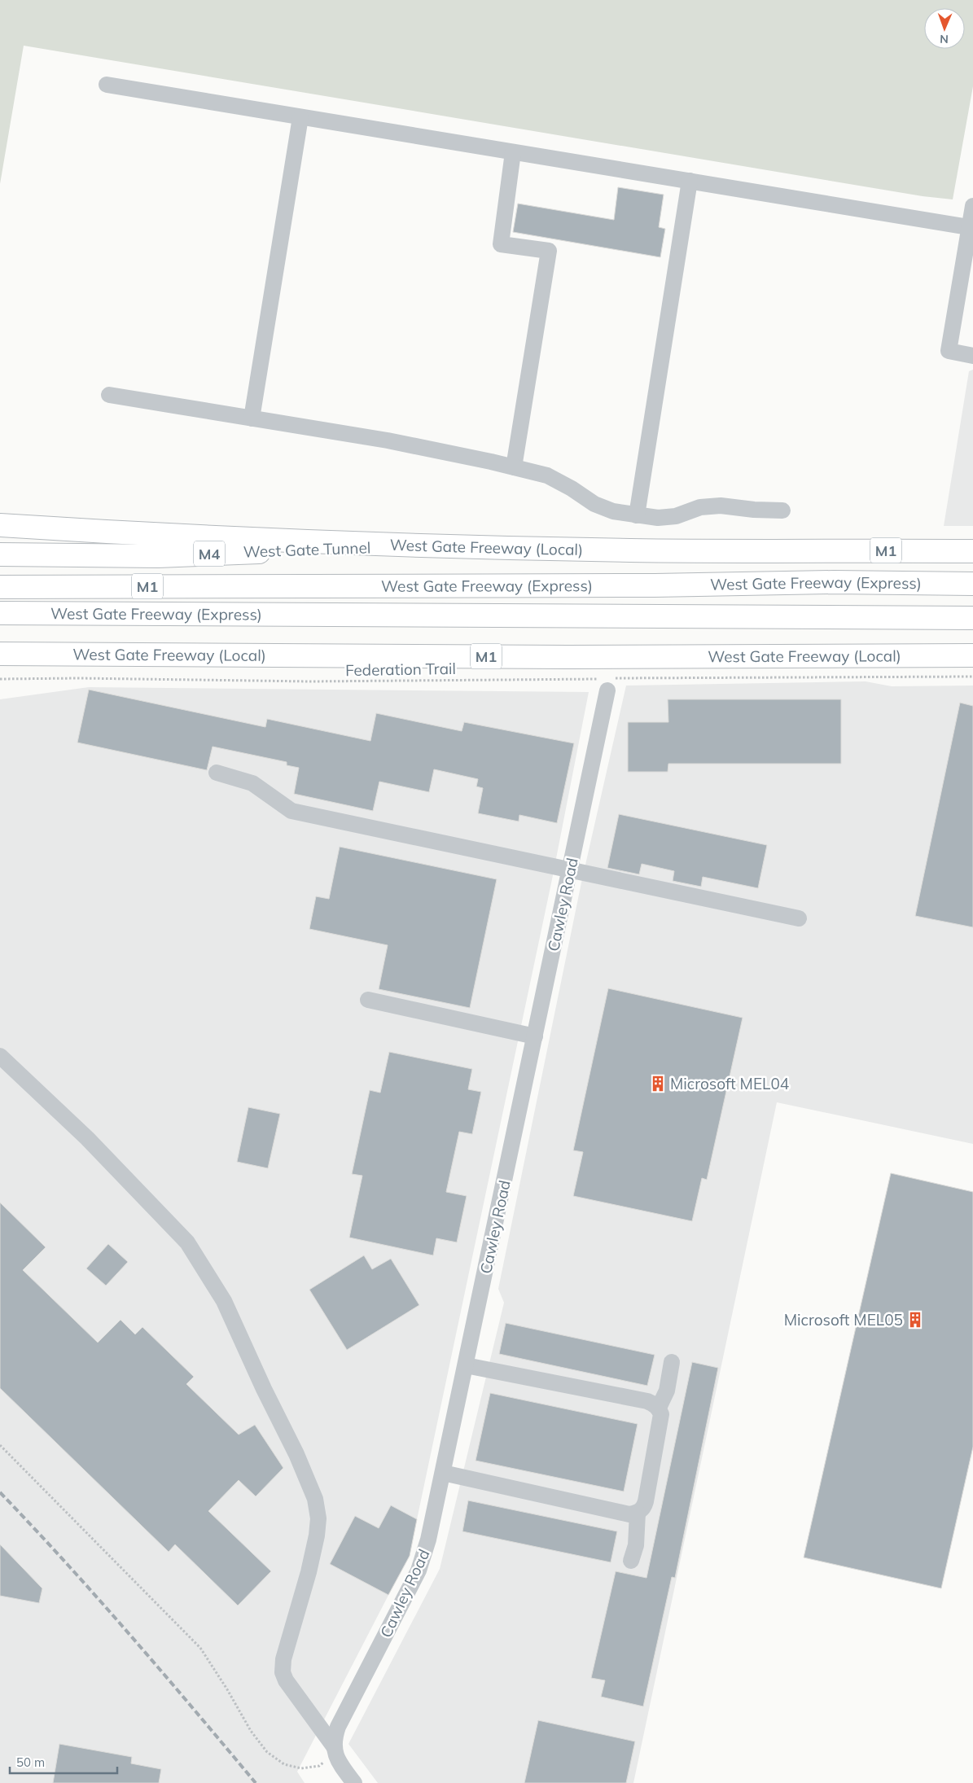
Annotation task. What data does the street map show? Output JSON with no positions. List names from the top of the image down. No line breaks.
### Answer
{"streets":{"highway":["West Gate Freeway (Local)","West Gate Tunnel","M1","M4","West Gate Freeway (Express)"],"street":["Cawley Road"],"path":["Federation Trail"]},"crossings":[["West Gate Freeway (Local)","West Gate Tunnel"],["Federation Trail","Cawley Road"]],"places":{"building":["Microsoft MEL04","Microsoft MEL05"]},"scale_bar":"50 m","north":"bottom"}
